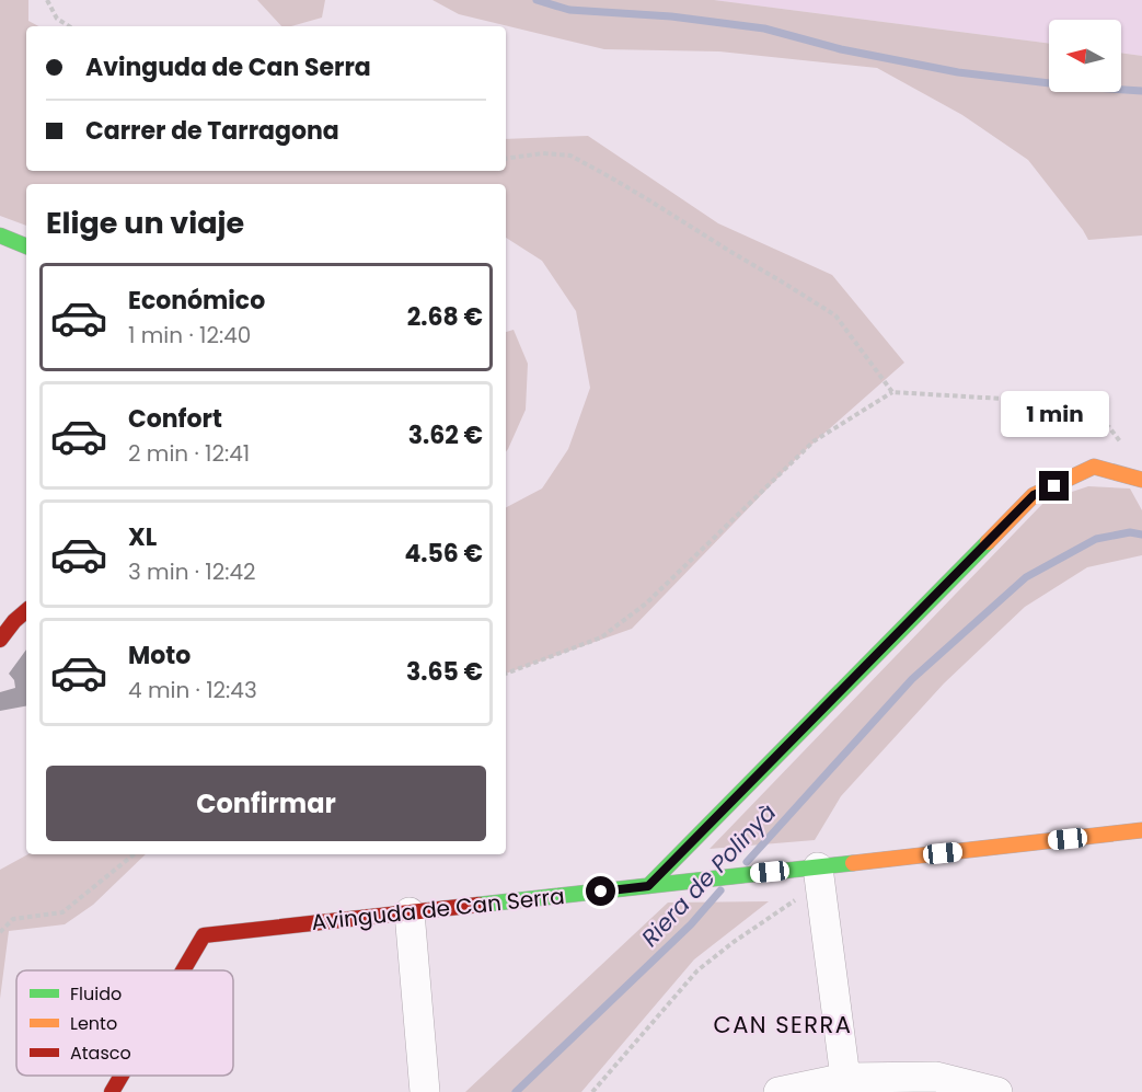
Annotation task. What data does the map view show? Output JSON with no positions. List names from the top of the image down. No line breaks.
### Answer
{"streets":{"street":["Avinguda de Can Serra"]},"districts":["CAN SERRA"],"water":["Riera de Polinyà"],"legend":["Fluido","Lento","Atasco"],"north":"left","page":{"banner":["Avinguda de Can Serra","Carrer de Tarragona"],"heading":"Elige un viaje","list":[{"name":"Económico","note":"1 min · 12:40","value":"2.68 €"},{"name":"Confort","note":"2 min · 12:41","value":"3.62 €"},{"name":"XL","note":"3 min · 12:42","value":"4.56 €"},{"name":"Moto","note":"4 min · 12:43","value":"3.65 €"}],"bubble":"1 min","buttons":"Confirmar"}}
